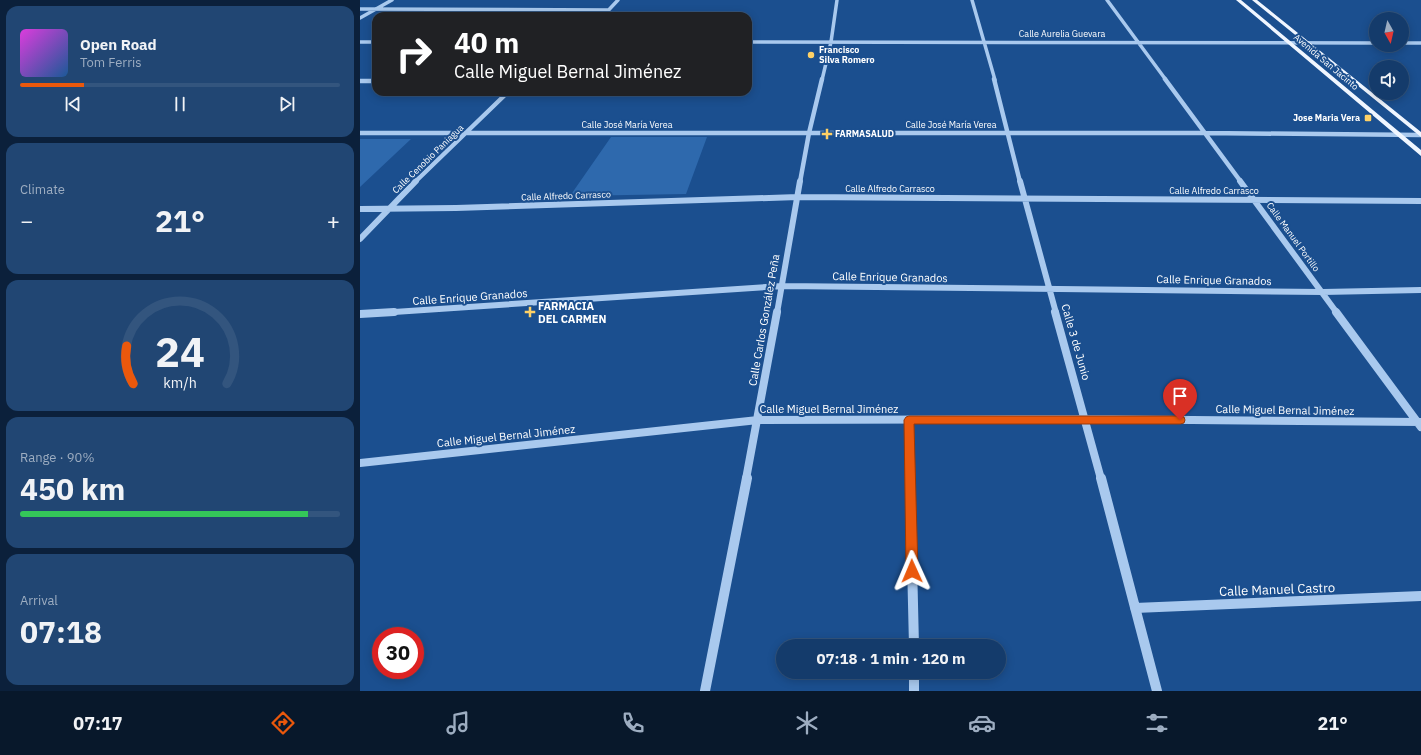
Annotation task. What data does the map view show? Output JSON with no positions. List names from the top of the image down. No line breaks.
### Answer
{"streets":{"main road":["Avenida San Jacinto"],"street":["Calle Aurelia Guevara","Calle José María Verea","Calle Cenobio Paniagua","Calle Alfredo Carrasco","Calle Manuel Portillo","Calle Enrique Granados","Calle Carlos González Peña","Calle 3 de Junio","Calle Miguel Bernal Jiménez","Calle Manuel Castro"]},"crossings":[["Calle Aurelia Guevara","Avenida San Jacinto"],["Calle Aurelia Guevara","Calle Manuel Portillo"],["Calle Aurelia Guevara","Calle Carlos González Peña"],["Calle Aurelia Guevara","Calle 3 de Junio"],["Avenida San Jacinto","Calle José María Verea"],["Calle José María Verea","Calle Cenobio Paniagua"],["Calle José María Verea","Calle Manuel Portillo"],["Calle José María Verea","Calle Carlos González Peña"],["Calle José María Verea","Calle 3 de Junio"],["Calle Cenobio Paniagua","Calle Alfredo Carrasco"],["Calle Alfredo Carrasco","Calle Manuel Portillo"],["Calle Alfredo Carrasco","Calle Carlos González Peña"],["Calle Alfredo Carrasco","Calle 3 de Junio"],["Calle Manuel Portillo","Calle Enrique Granados"],["Calle Manuel Portillo","Calle Miguel Bernal Jiménez"],["Calle Enrique Granados","Calle Carlos González Peña"],["Calle Enrique Granados","Calle 3 de Junio"],["Calle Carlos González Peña","Calle Miguel Bernal Jiménez"],["Calle 3 de Junio","Calle Miguel Bernal Jiménez"],["Calle 3 de Junio","Calle Manuel Castro"]],"places":{"other":["Francisco Silva Romero"],"transit":["Jose Maria Vera"],"health":["FARMASALUD","FARMACIA DEL CARMEN"]},"north":"bottom","page":{"turn":["40 m","Calle Miguel Bernal Jiménez"],"song":["Open Road","Tom Ferris"],"tile":["Climate",["Range · 90%","450 km"],["Arrival","07:18"]],"heat":["−","21°","+"],"limit":"30","trip":"07:18 · 1 min · 120 m","tabs":["07:17","21°"],"gauge":["24","km/h"]}}
